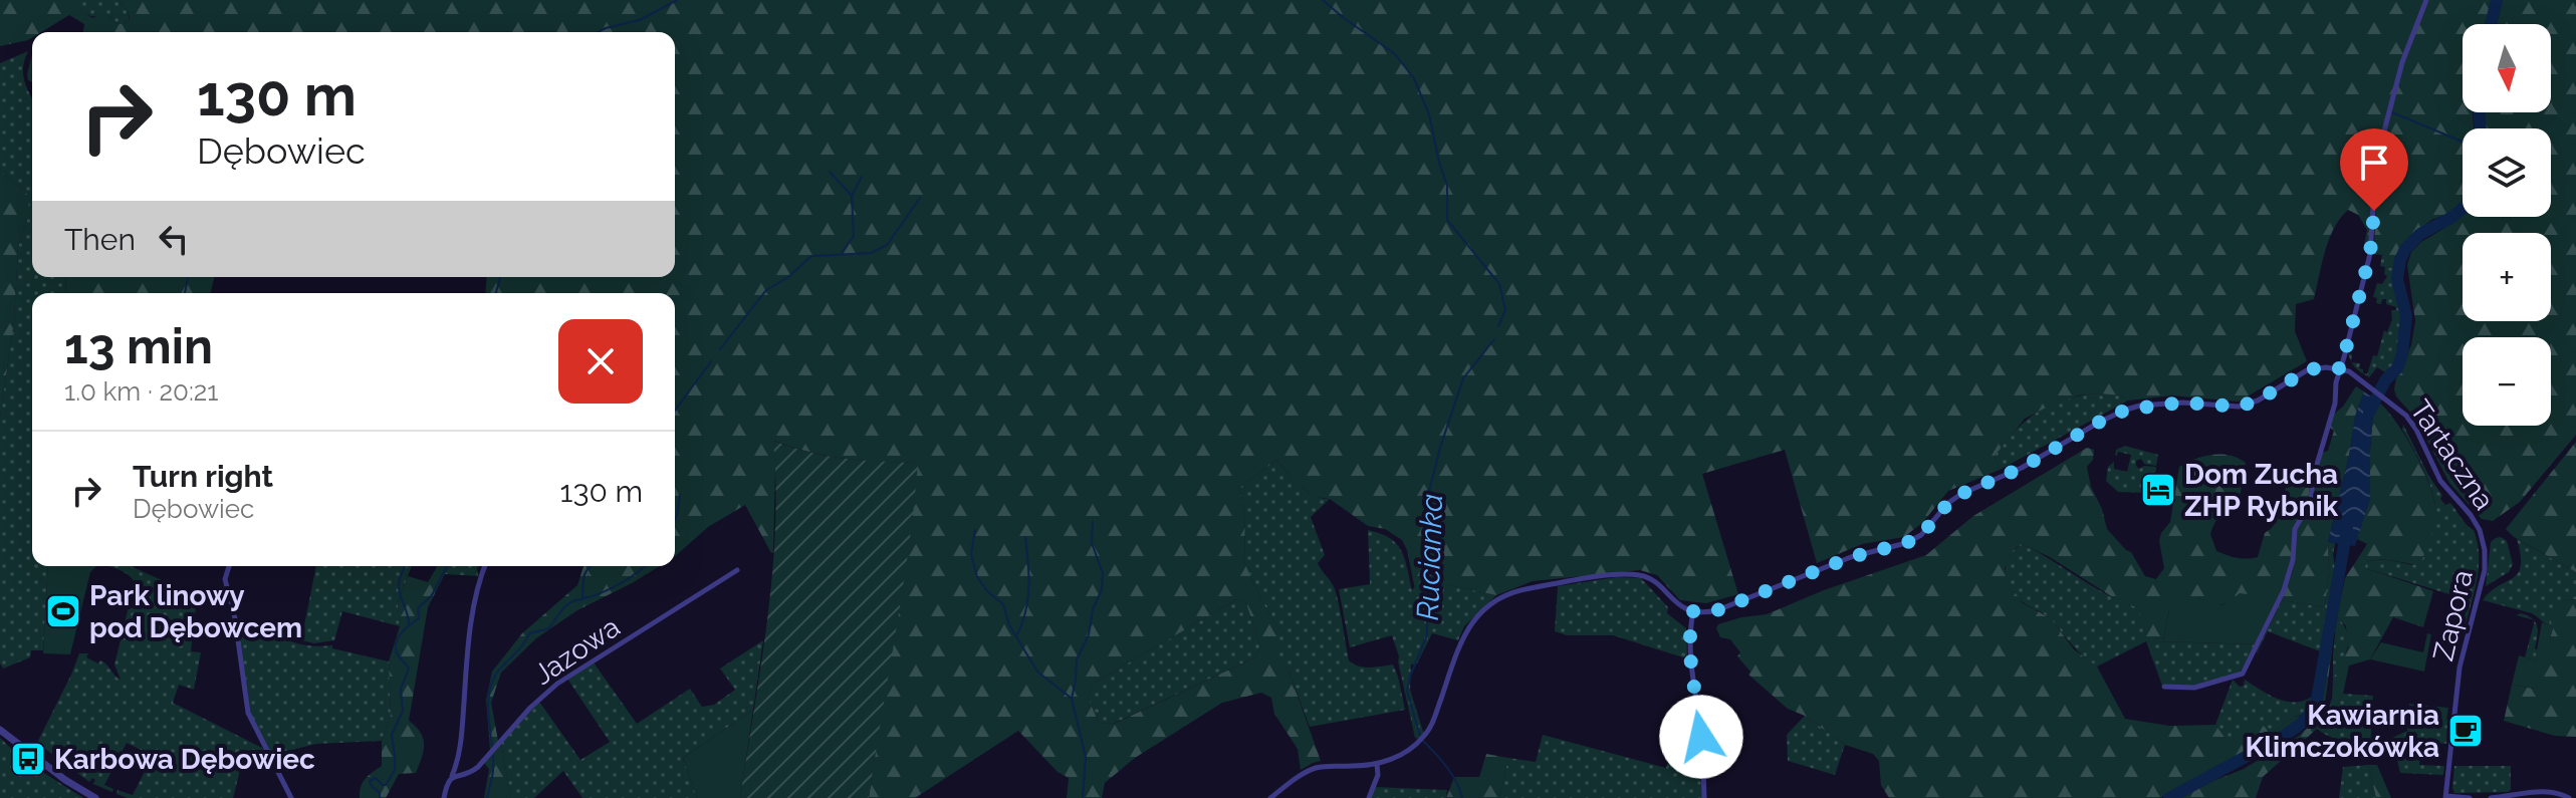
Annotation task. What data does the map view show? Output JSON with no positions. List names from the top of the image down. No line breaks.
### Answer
{"streets":{"street":["Tartaczna","Zapora","Jazowa"]},"crossings":[["Tartaczna","Zapora"]],"water":["Rucianka"],"places":{"hotel":["Dom Zucha ZHP Rybnik"],"sports":["Park linowy pod Dębowcem"],"cafe":["Kawiarnia Klimczokówka"],"bus stop":["Karbowa Dębowiec"]},"north":"bottom","page":{"map_buttons":["+","−"],"turn":["130 m","Dębowiec"],"then":"Then","heading":["13 min","1.0 km · 20:21"],"list":[{"name":"Turn right","note":"Dębowiec","value":"130 m"}]}}
